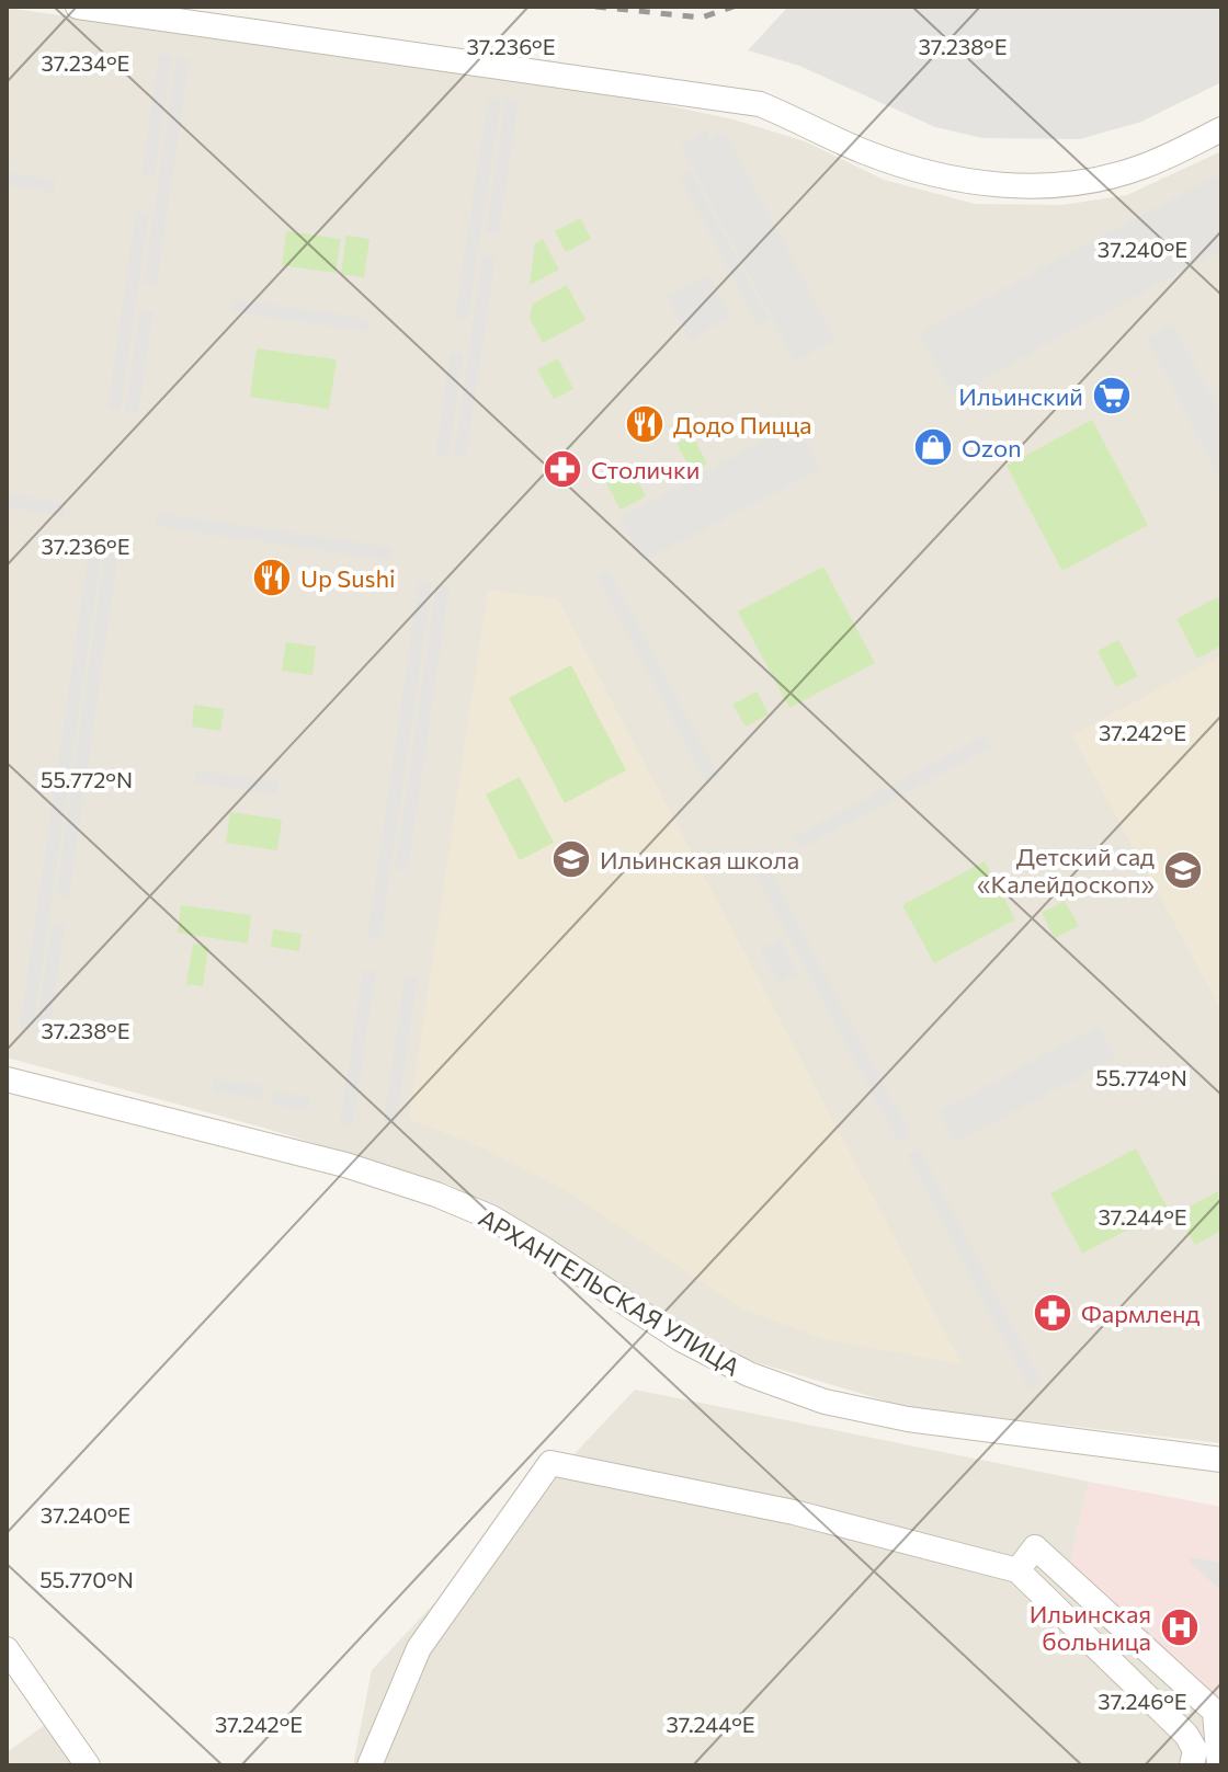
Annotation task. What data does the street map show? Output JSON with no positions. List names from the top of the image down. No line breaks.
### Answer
{"streets":{"street":["АРХАНГЕЛЬСКАЯ УЛИЦА"]},"places":{"supermarket":["Ильинский"],"restaurant":["Додо Пицца","Up Sushi"],"shop":["Ozon"],"pharmacy":["Столички","Фармленд"],"school or university":["Ильинская школа","Детский сад «Калейдоскоп»"],"hospital":["Ильинская больница"]},"coordinates":["37.236°E","37.238°E","37.234°E","37.240°E","37.242°E","55.772°N","55.774°N","37.244°E","55.770°N","37.246°E"]}
